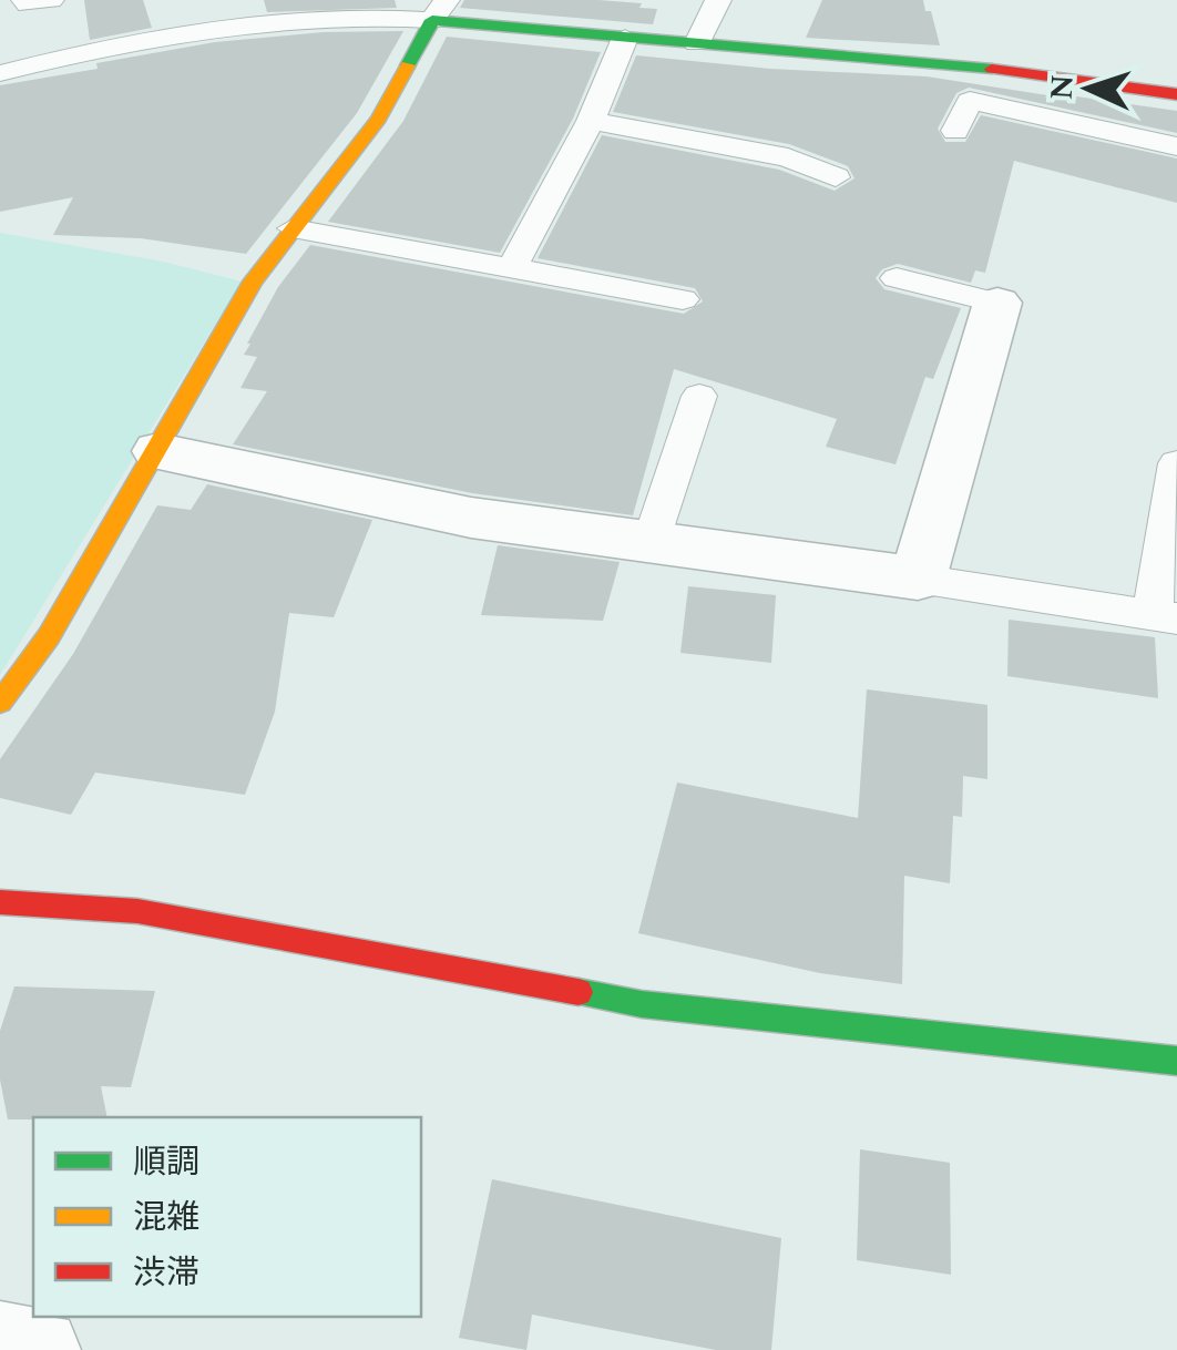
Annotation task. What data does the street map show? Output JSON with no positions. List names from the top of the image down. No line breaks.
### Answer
{"legend":["順調","混雑","渋滞"],"north":"left"}
